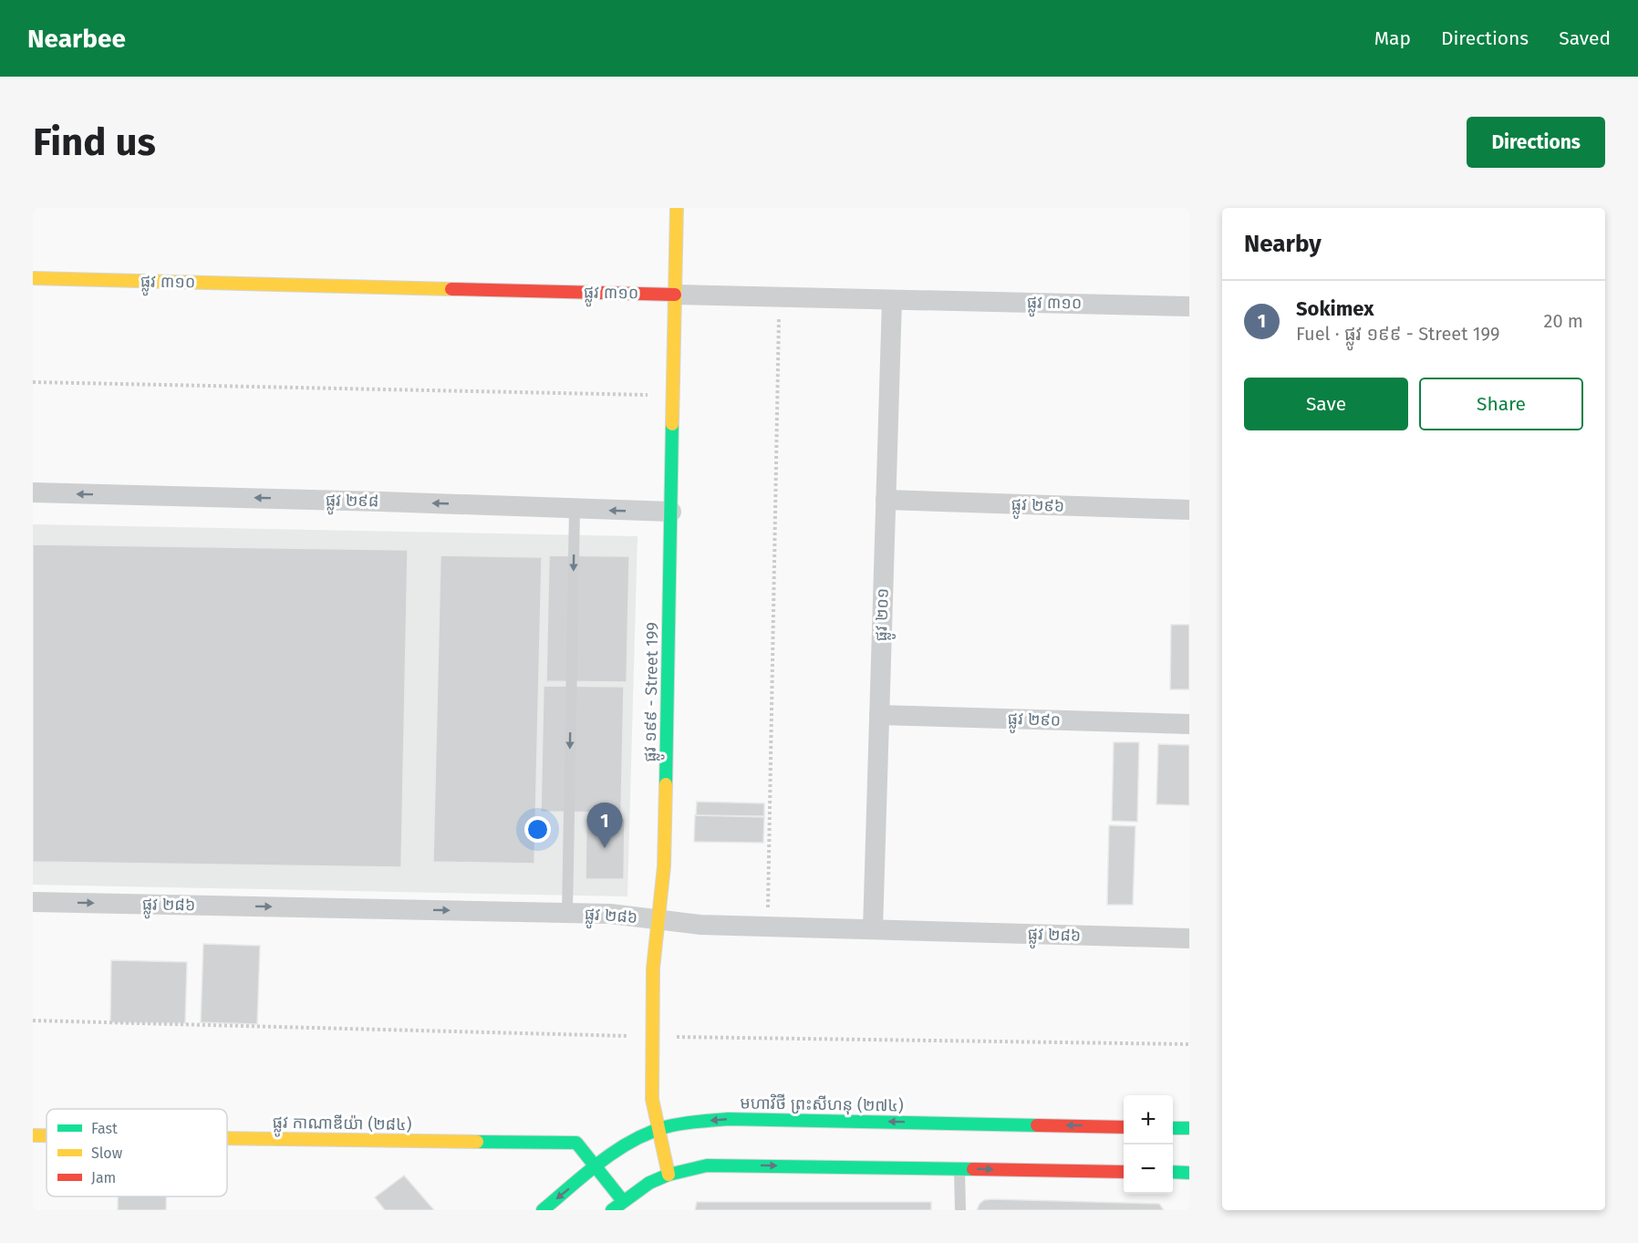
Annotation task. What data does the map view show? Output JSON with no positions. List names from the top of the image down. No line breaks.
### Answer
{"streets":{"street":["ផ្លូវ ៣១០","ផ្លូវ ២៩៨","ផ្លូវ ២៩៦","ផ្លូវ ២០១","ផ្លូវ ១៩៩ - Street 199","ផ្លូវ ២៩០","ផ្លូវ ២៨៦","មហាវិថី ព្រះសីហនុ (២៧៤)","ផ្លូវ កាណាឌីយ៉ា (២៨៤)"]},"crossings":[["ផ្លូវ ៣១០","ផ្លូវ ២០១"],["ផ្លូវ ៣១០","ផ្លូវ ១៩៩ - Street 199"],["ផ្លូវ ២៩៨","ផ្លូវ ១៩៩ - Street 199"],["ផ្លូវ ២៩៦","ផ្លូវ ២០១"],["ផ្លូវ ២០១","ផ្លូវ ២៩០"],["ផ្លូវ ២០១","ផ្លូវ ២៨៦"],["ផ្លូវ ១៩៩ - Street 199","ផ្លូវ ២៨៦"],["ផ្លូវ ១៩៩ - Street 199","មហាវិថី ព្រះសីហនុ (២៧៤)"],["មហាវិថី ព្រះសីហនុ (២៧៤)","ផ្លូវ កាណាឌីយ៉ា (២៨៤)"]],"one_way":["ផ្លូវ ២៩៨","ផ្លូវ ២៨៦"],"legend":["Fast","Slow","Jam"],"page":{"header":"Nearbee","nav":["Map","Directions","Saved"],"buttons":["Directions",["Save","Share"]],"title":"Find us","heading":"Nearby","list":[{"mark":"1","name":"Sokimex","note":"Fuel · ផ្លូវ ១៩៩ - Street 199","value":"20 m"}],"pins":"1","map_buttons":["+","−"]}}
